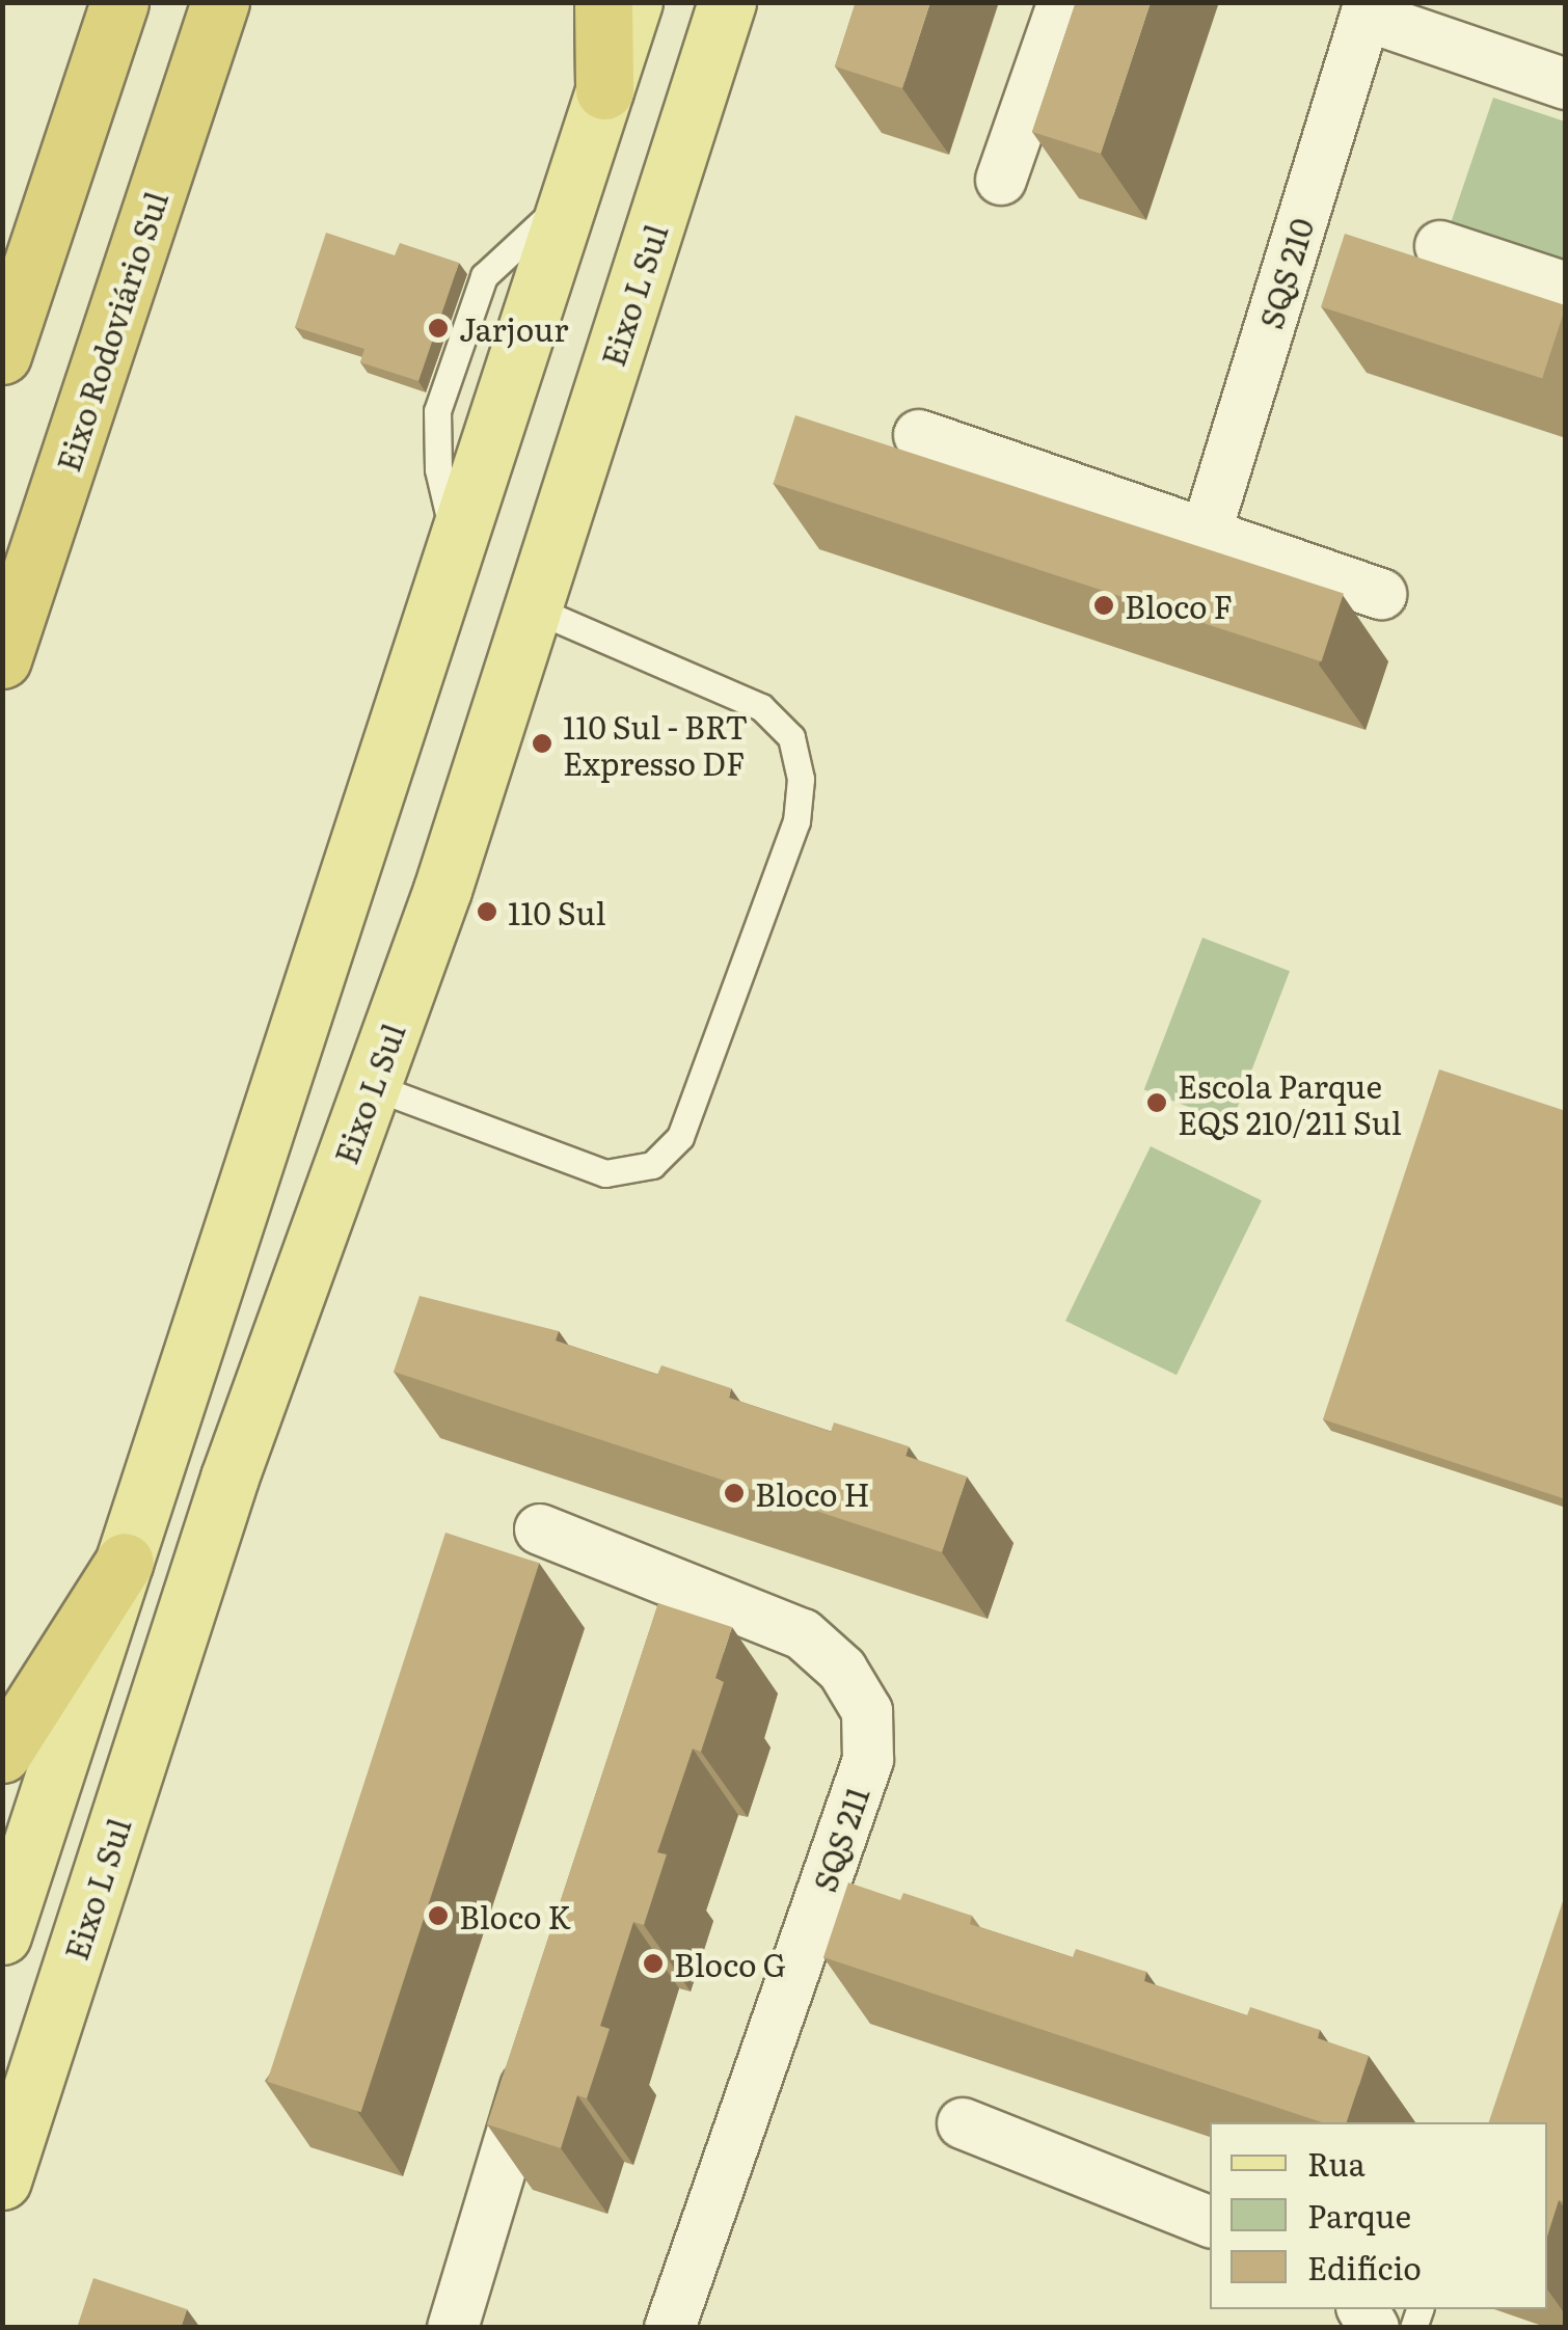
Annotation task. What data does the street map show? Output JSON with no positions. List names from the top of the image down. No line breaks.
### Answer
{"streets":{"highway":["Eixo Rodoviário Sul"],"main road":["Eixo L Sul"],"street":["SQS 210","SQS 211"]},"places":["Jarjour","Bloco F","110 Sul - BRT Expresso DF","110 Sul","Escola Parque EQS 210/211 Sul","Bloco H","Bloco K","Bloco G"],"legend":["Rua","Parque","Edifício"]}
